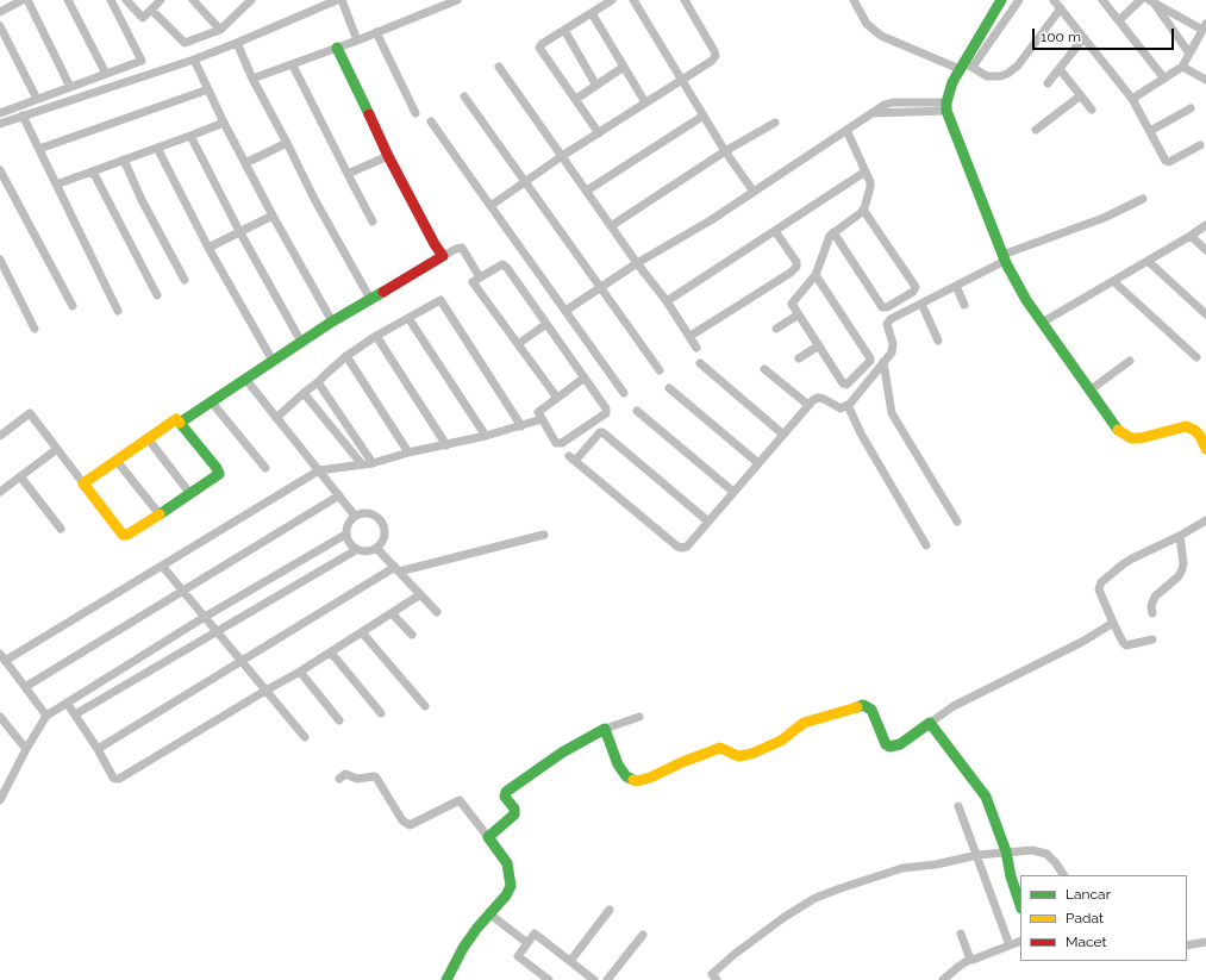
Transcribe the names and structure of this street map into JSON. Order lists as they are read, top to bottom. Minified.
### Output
{"legend":["Lancar","Padat","Macet"],"scale_bar":"100 m"}
